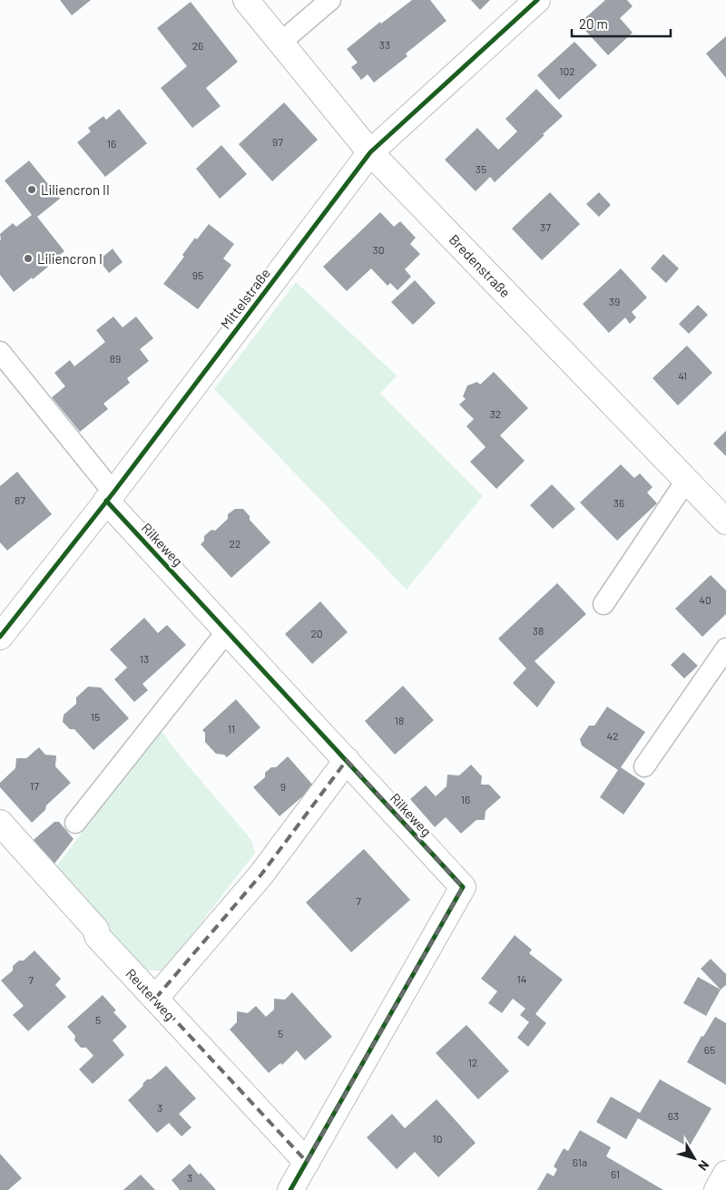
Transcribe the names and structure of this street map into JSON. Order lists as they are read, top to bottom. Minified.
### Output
{"streets":{"street":["Bredenstraße","Mittelstraße","Rilkeweg","Reuterweg"]},"crossings":[["Bredenstraße","Mittelstraße"],["Mittelstraße","Rilkeweg"],["Rilkeweg","Reuterweg"]],"places":["Liliencron II","Liliencron I"],"house_numbers":["33","26","102","97","16","35","37","30","95","39","89","41","32","87","36","22","40","38","20","13","15","18","11","42","17","9","16","7","14","7","5","5","65","12","3","63","10","61a","61","3"],"scale_bar":"20 m","north":"bottom right"}
